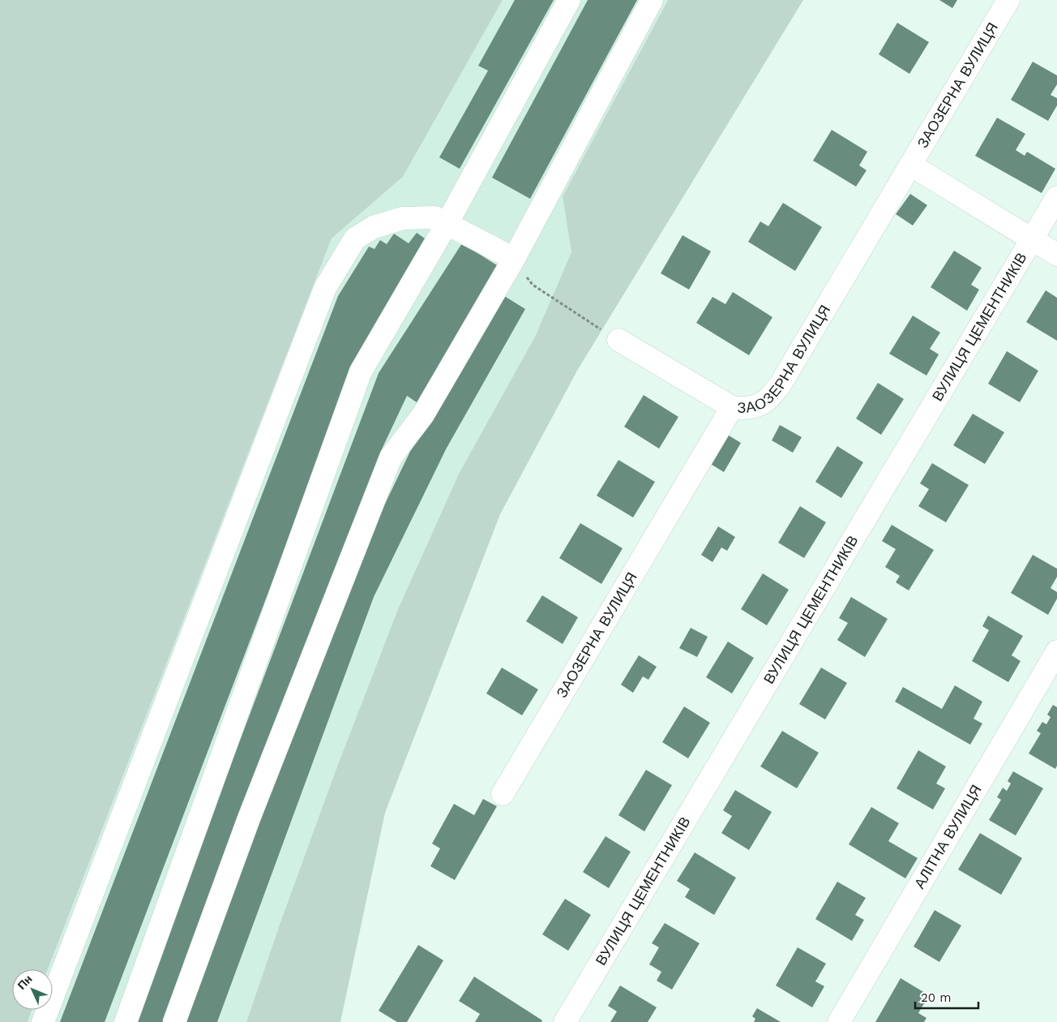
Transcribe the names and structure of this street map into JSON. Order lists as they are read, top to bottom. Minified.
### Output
{"streets":{"street":["ЗАОЗЕРНА ВУЛИЦЯ","ВУЛИЦЯ ЦЕМЕНТНИКІВ","АЛІТНА ВУЛИЦЯ"]},"scale_bar":"20 m","north":"top left"}
